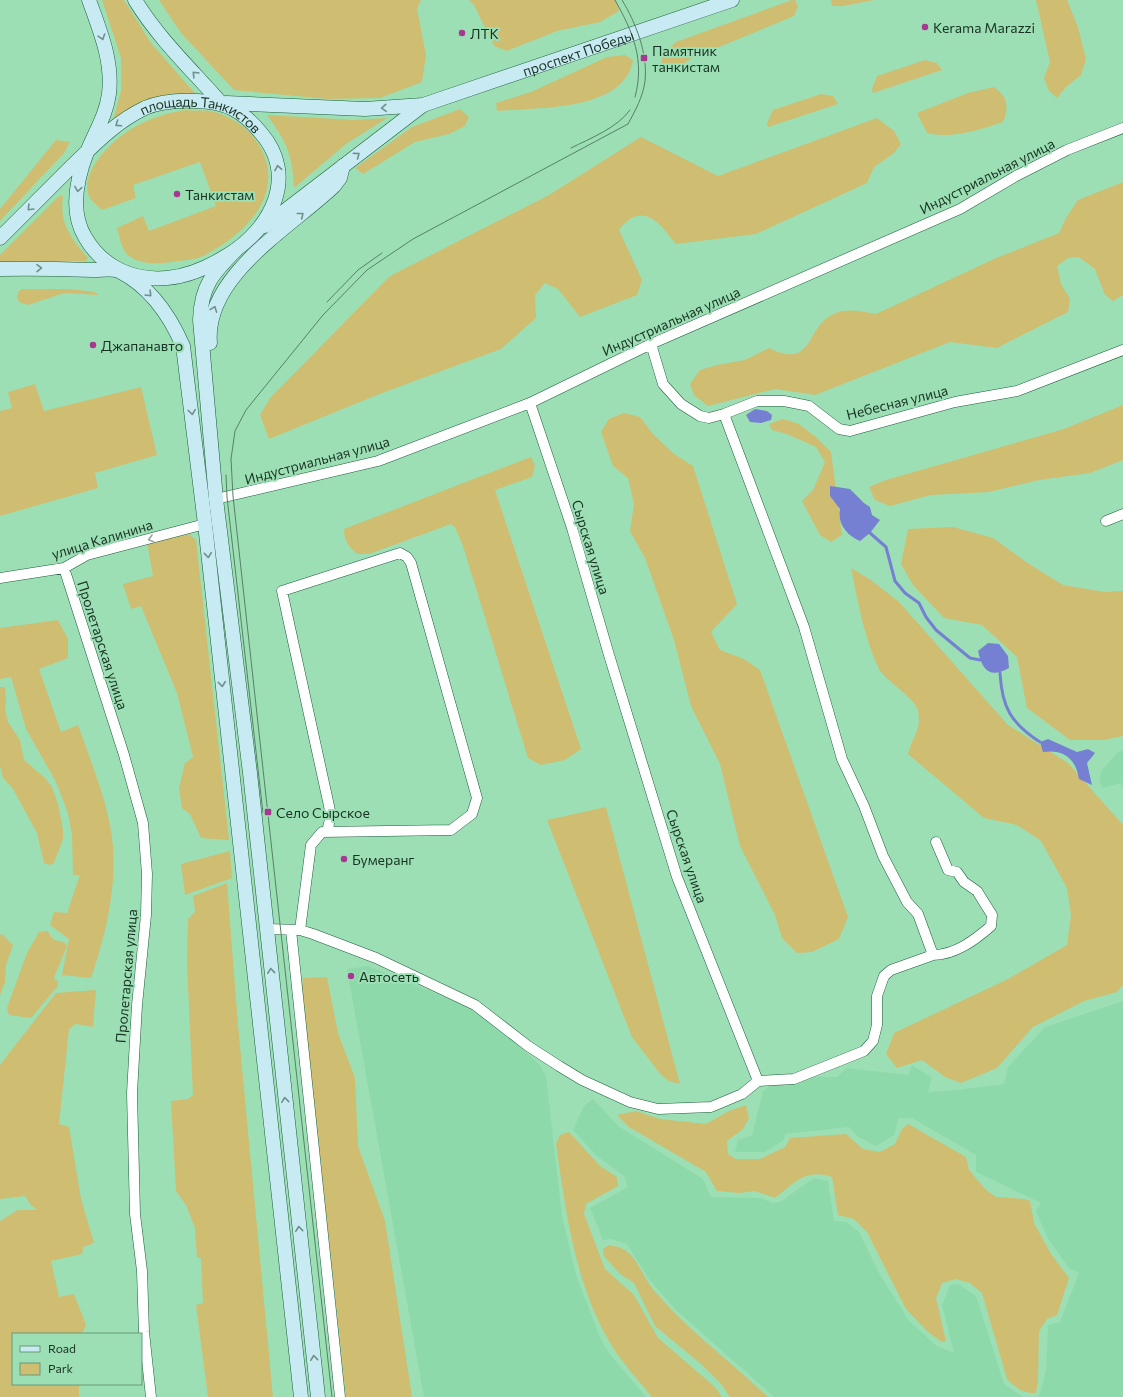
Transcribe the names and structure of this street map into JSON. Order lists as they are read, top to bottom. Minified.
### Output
{"streets":{"main road":["проспект Победы","площадь Танкистов"],"street":["Индустриальная улица","Небесная улица","улица Калинина","Сырская улица","Пролетарская улица"]},"crossings":[["Индустриальная улица","Небесная улица"],["Индустриальная улица","Сырская улица"],["улица Калинина","Пролетарская улица"]],"one_way":["улица Калинина"],"places":{"other":["Kerama Marazzi","ЛТК","Танкистам","Джапанавто","Бумеранг","Автосеть"],"transit":["Памятник танкистам","Село Сырское"]},"legend":["Road","Park"]}
